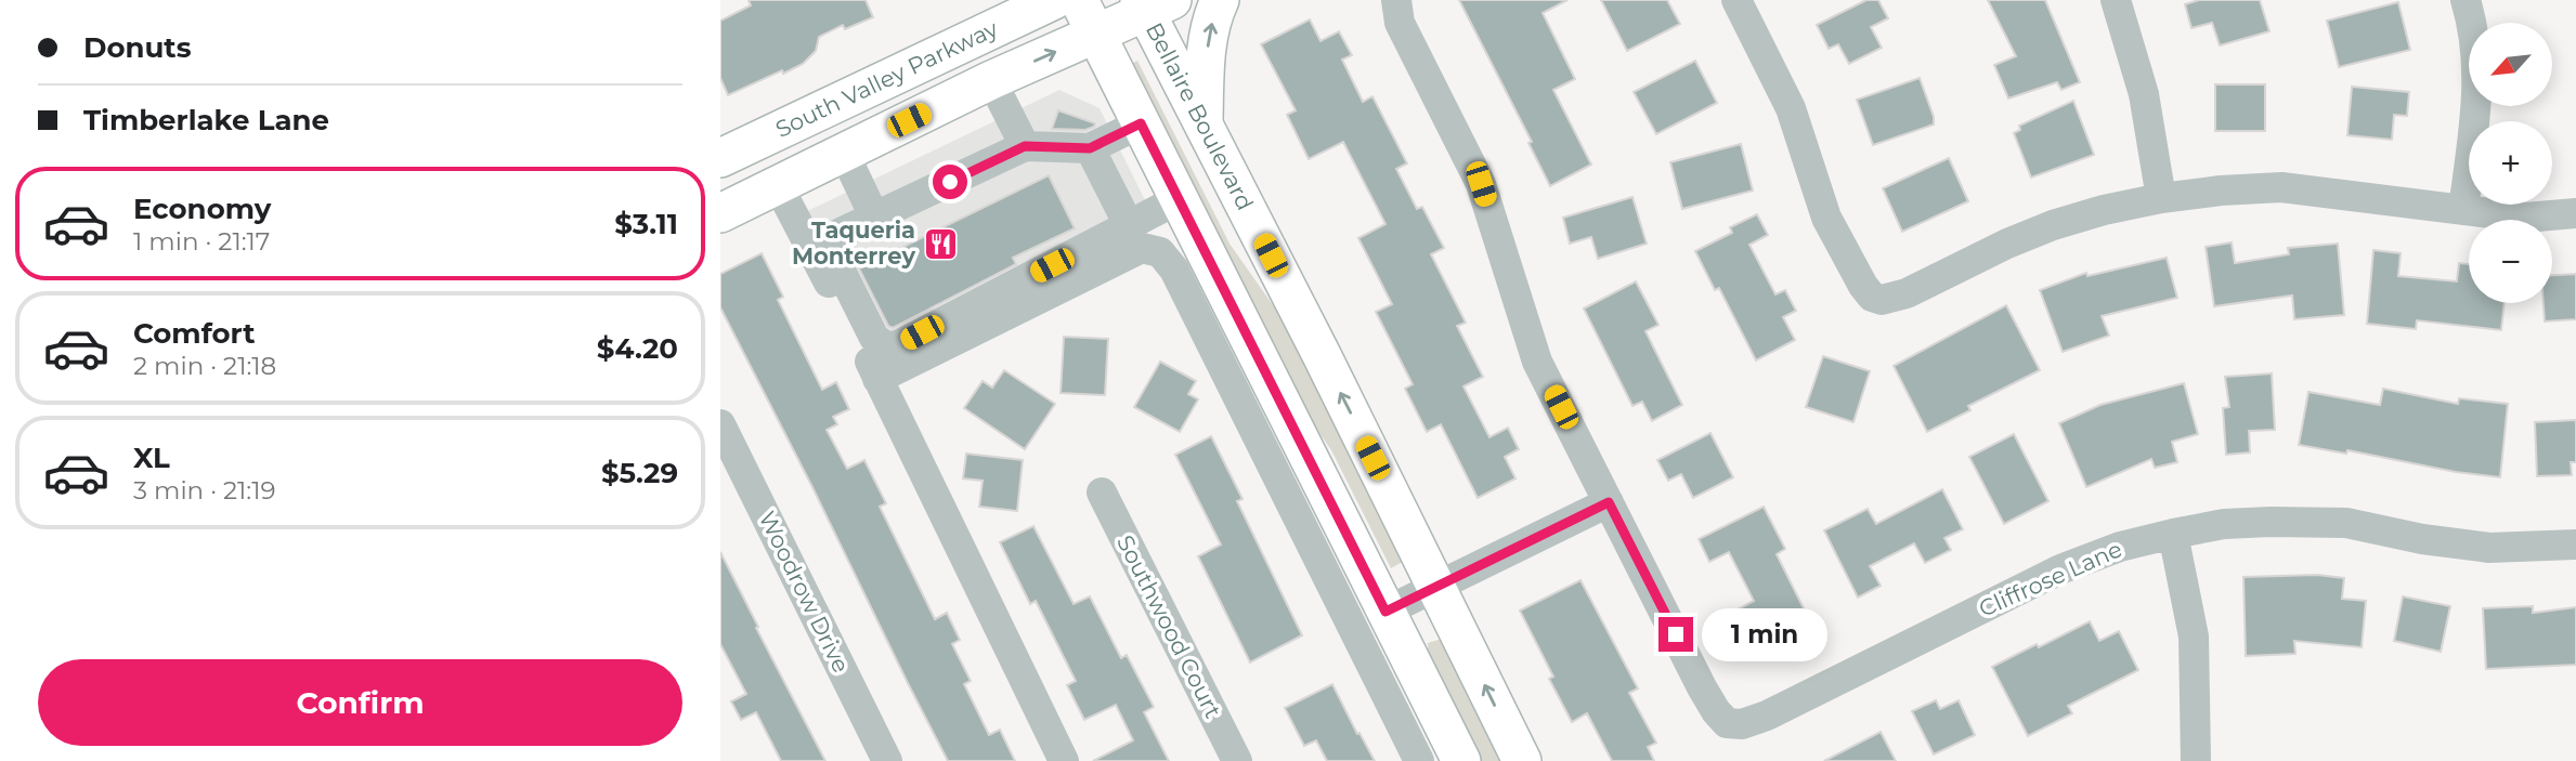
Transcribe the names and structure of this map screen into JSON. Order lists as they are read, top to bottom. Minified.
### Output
{"streets":{"main road":["South Valley Parkway","Bellaire Boulevard"],"street":["Cliffrose Lane","Woodrow Drive","Southwood Court"]},"crossings":[["South Valley Parkway","Bellaire Boulevard"]],"places":{"restaurant":["Taqueria Monterrey"]},"north":"bottom left","page":{"banner":["Donuts","Timberlake Lane"],"map_buttons":["+","−"],"list":[{"name":"Economy","note":"1 min · 21:17","value":"$3.11"},{"name":"Comfort","note":"2 min · 21:18","value":"$4.20"},{"name":"XL","note":"3 min · 21:19","value":"$5.29"}],"bubble":"1 min","buttons":"Confirm"}}
